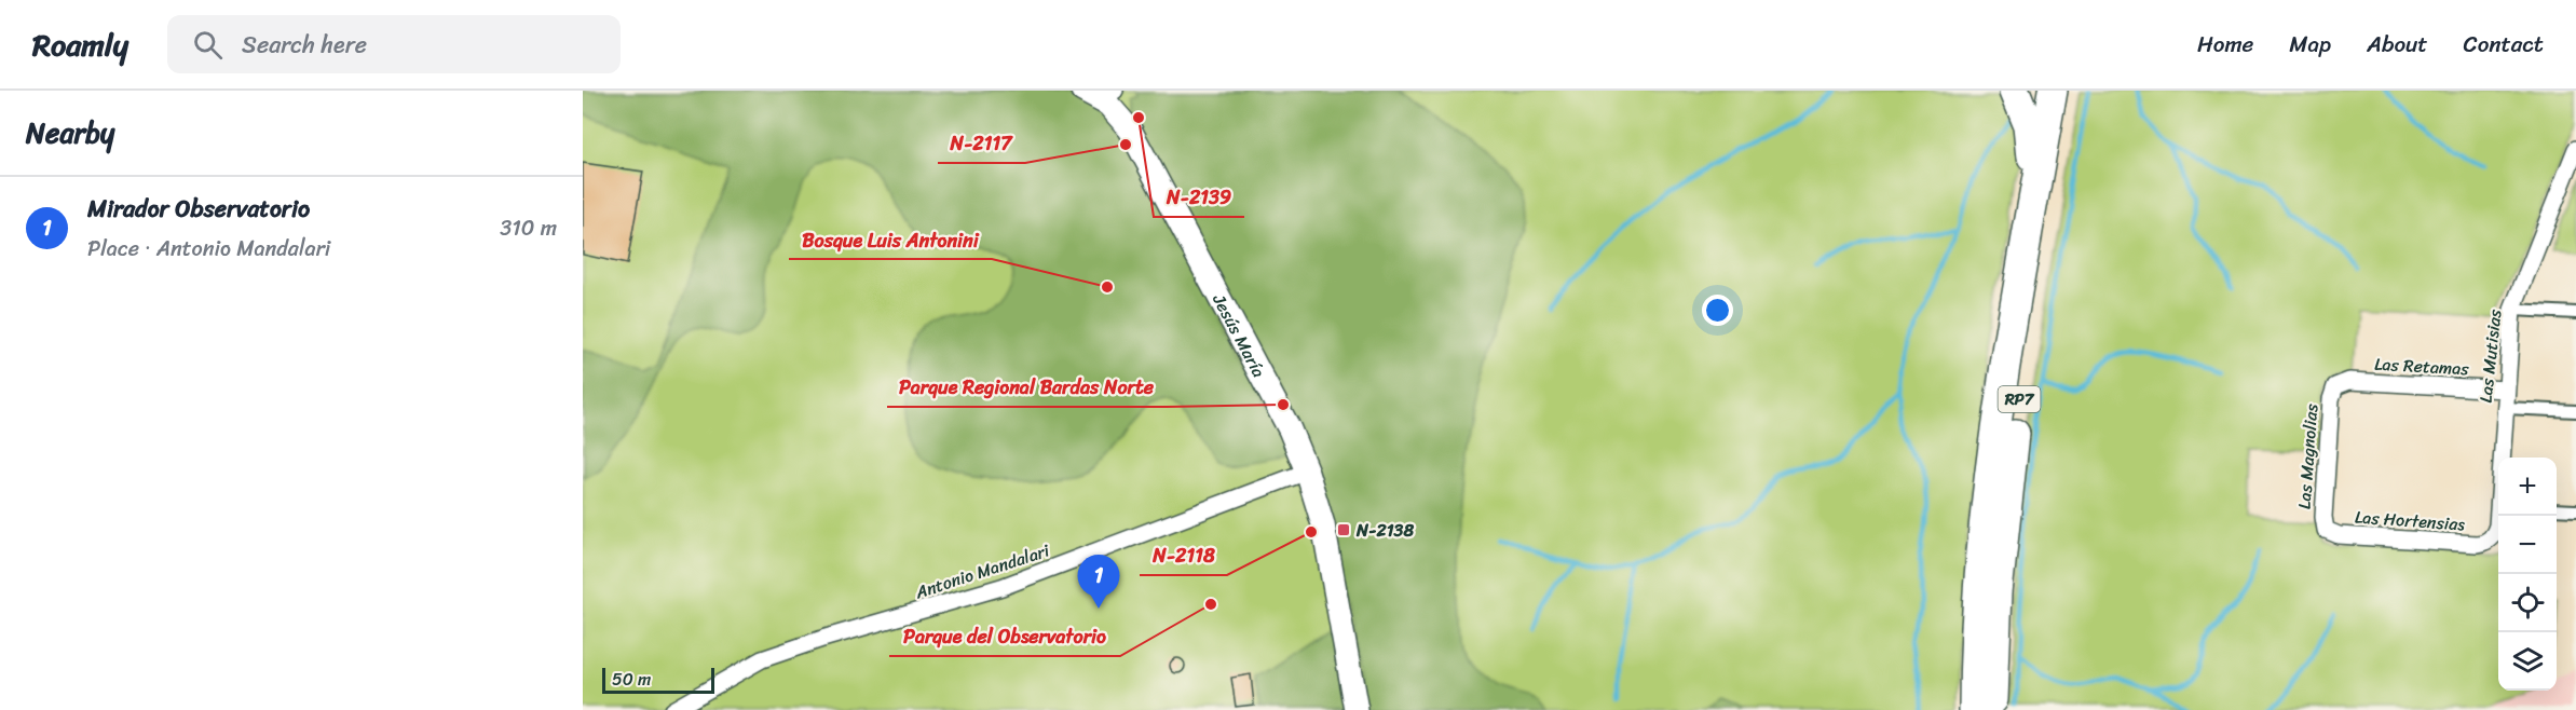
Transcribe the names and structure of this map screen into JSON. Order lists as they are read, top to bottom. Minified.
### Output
{"streets":{"highway":["RP7"],"main road":["Jesús María"],"street":["Las Mutisias","Las Retamas","Las Magnolias","Las Hortensias","Antonio Mandalari"]},"crossings":[["Jesús María","Antonio Mandalari"],["Las Mutisias","Las Retamas"],["Las Mutisias","Las Hortensias"],["Las Retamas","Las Magnolias"],["Las Magnolias","Las Hortensias"]],"places":{"other":["N-2139","N-2117","Bosque Luis Antonini","Parque Regional Bardas Norte","N-2118","Parque del Observatorio"],"transit":["N-2138"]},"scale_bar":"50 m","page":{"header":"Roamly","search":"Search here","nav":["Home","Map","About","Contact"],"heading":"Nearby","list":[{"mark":"1","name":"Mirador Observatorio","note":"Place · Antonio Mandalari","value":"310 m"}],"map_buttons":["+","−"],"pins":"1","scale":"50 m"}}
